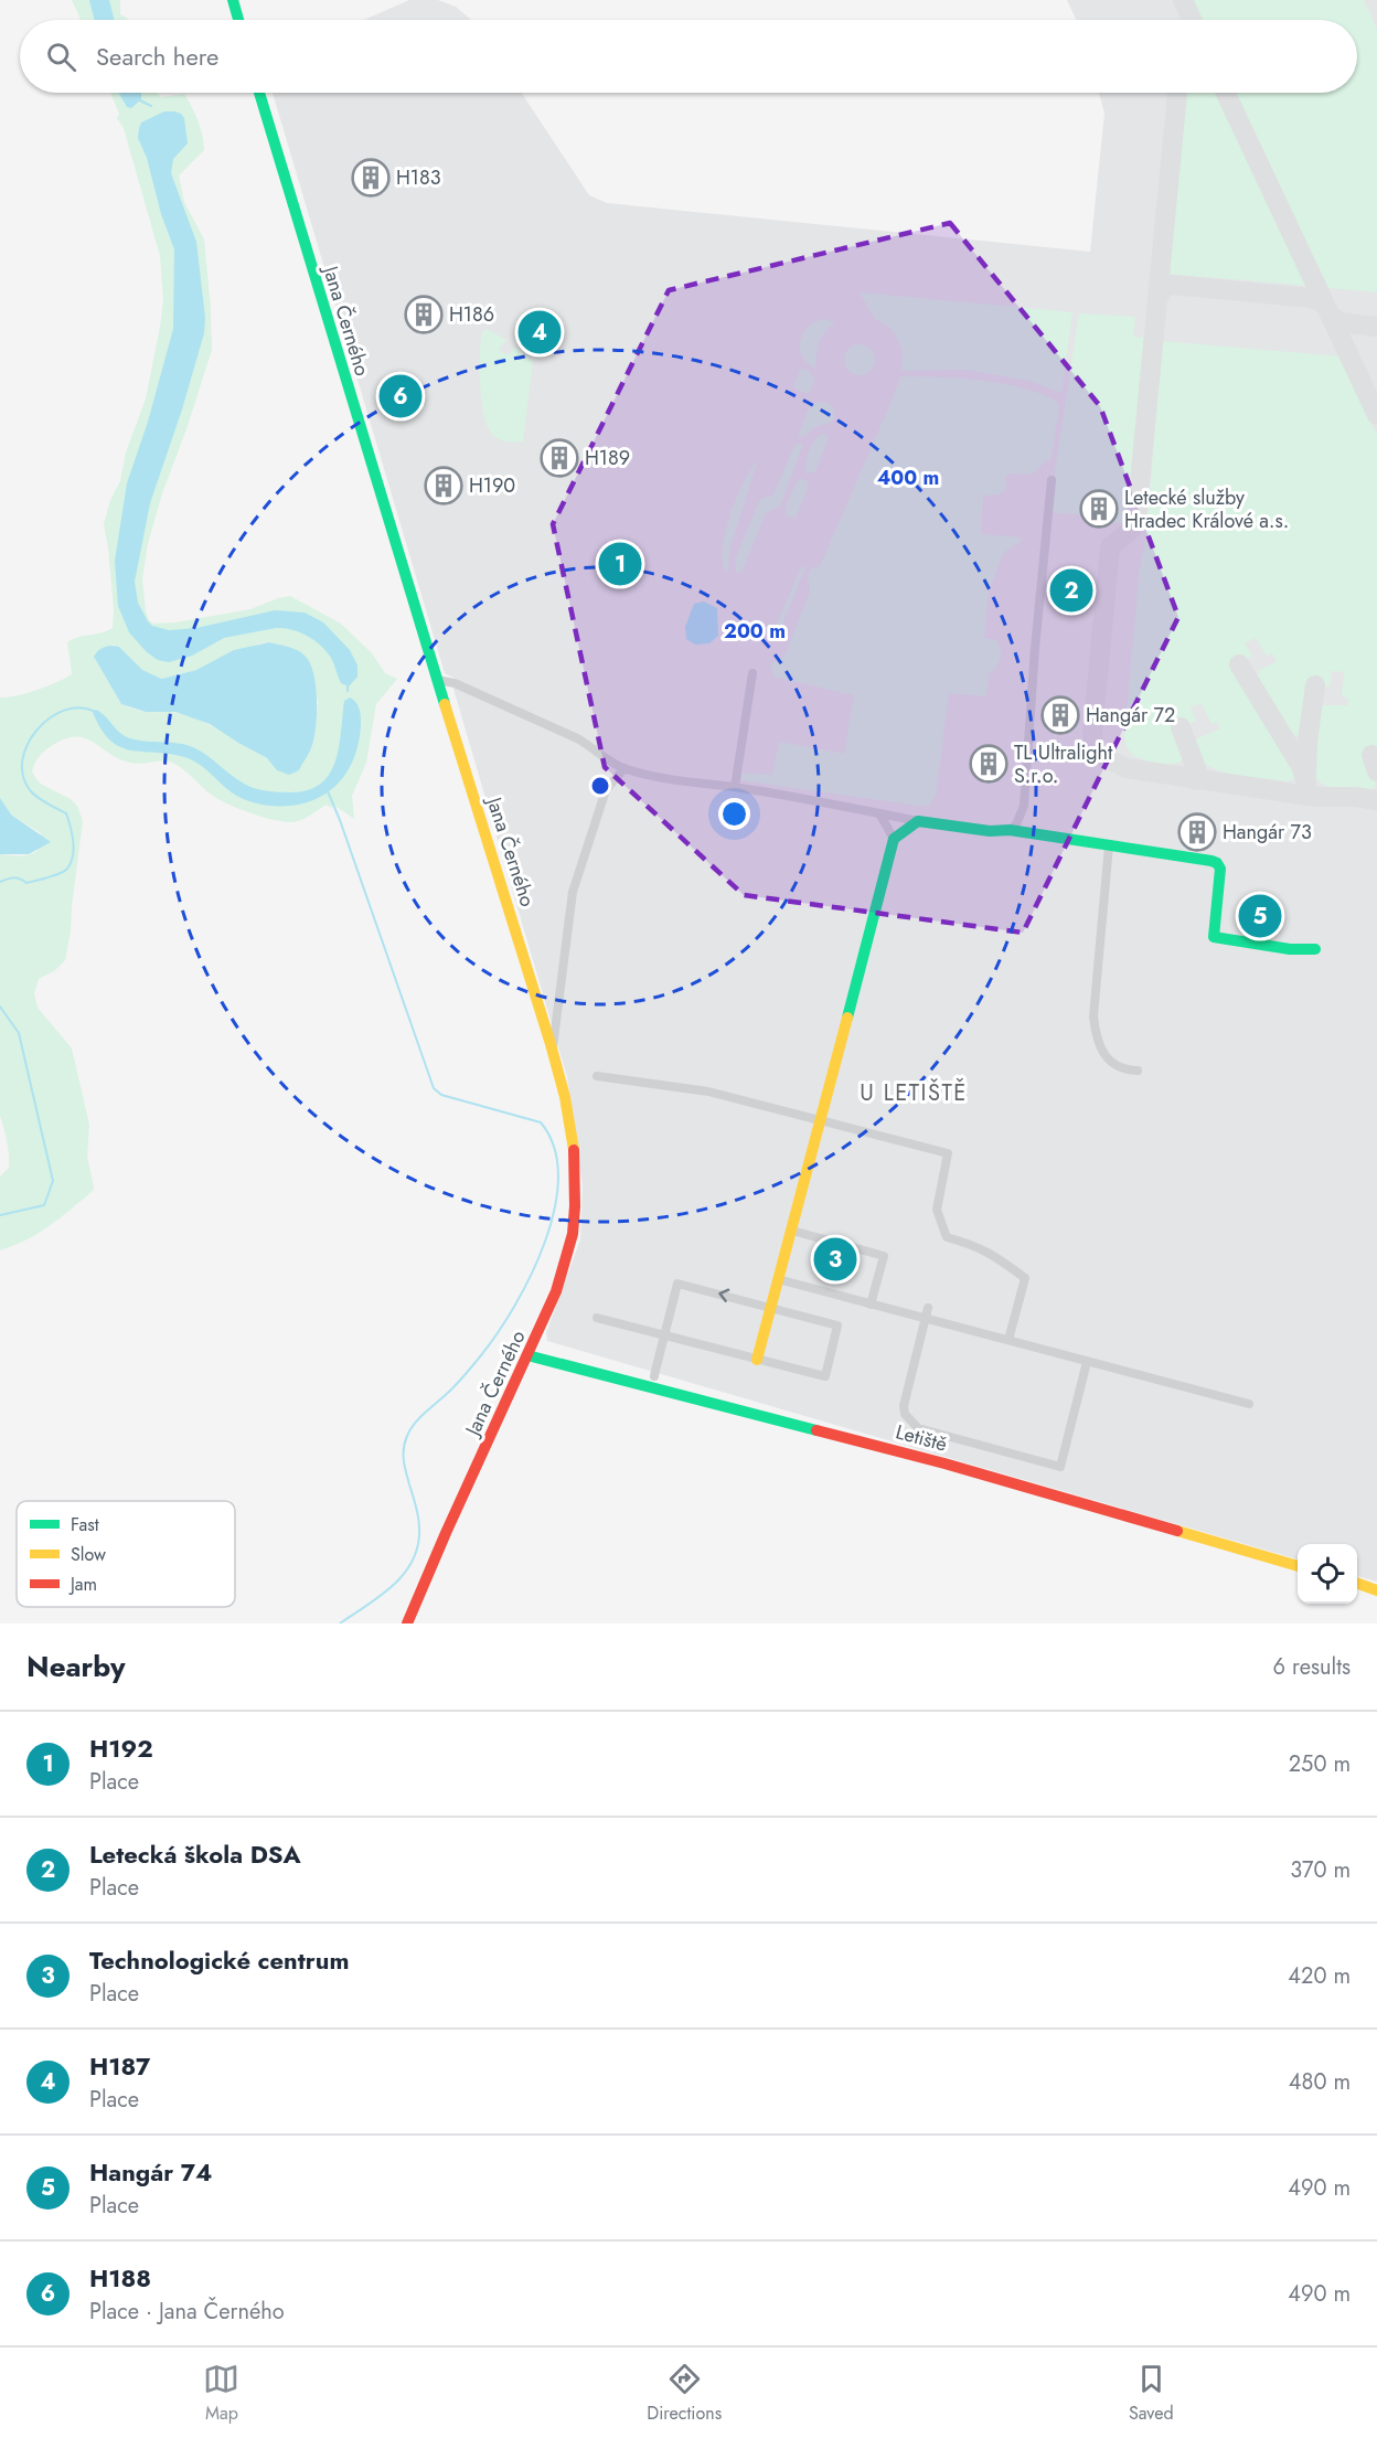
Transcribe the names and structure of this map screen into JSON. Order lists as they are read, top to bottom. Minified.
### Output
{"streets":{"street":["Jana Černého","Letiště"]},"crossings":[["Jana Černého","Letiště"]],"districts":["U LETIŠTĚ"],"places":{"building":["H183","H186","H189","H190","Letecké služby Hradec Králové a.s.","Hangár 72","TL Ultralight S.r.o.","Hangár 73"]},"legend":["Fast","Slow","Jam"],"page":{"search":"Search here","pins":["4","6","1","2","5","3"],"heading":["Nearby","6 results"],"list":[{"mark":"1","name":"H192","note":"Place","value":"250 m"},{"mark":"2","name":"Letecká škola DSA","note":"Place","value":"370 m"},{"mark":"3","name":"Technologické centrum","note":"Place","value":"420 m"},{"mark":"4","name":"H187","note":"Place","value":"480 m"},{"mark":"5","name":"Hangár 74","note":"Place","value":"490 m"},{"mark":"6","name":"H188","note":"Place · Jana Černého","value":"490 m"}],"nav":["Map","Directions","Saved"]},"rings":["400 m","200 m"]}
